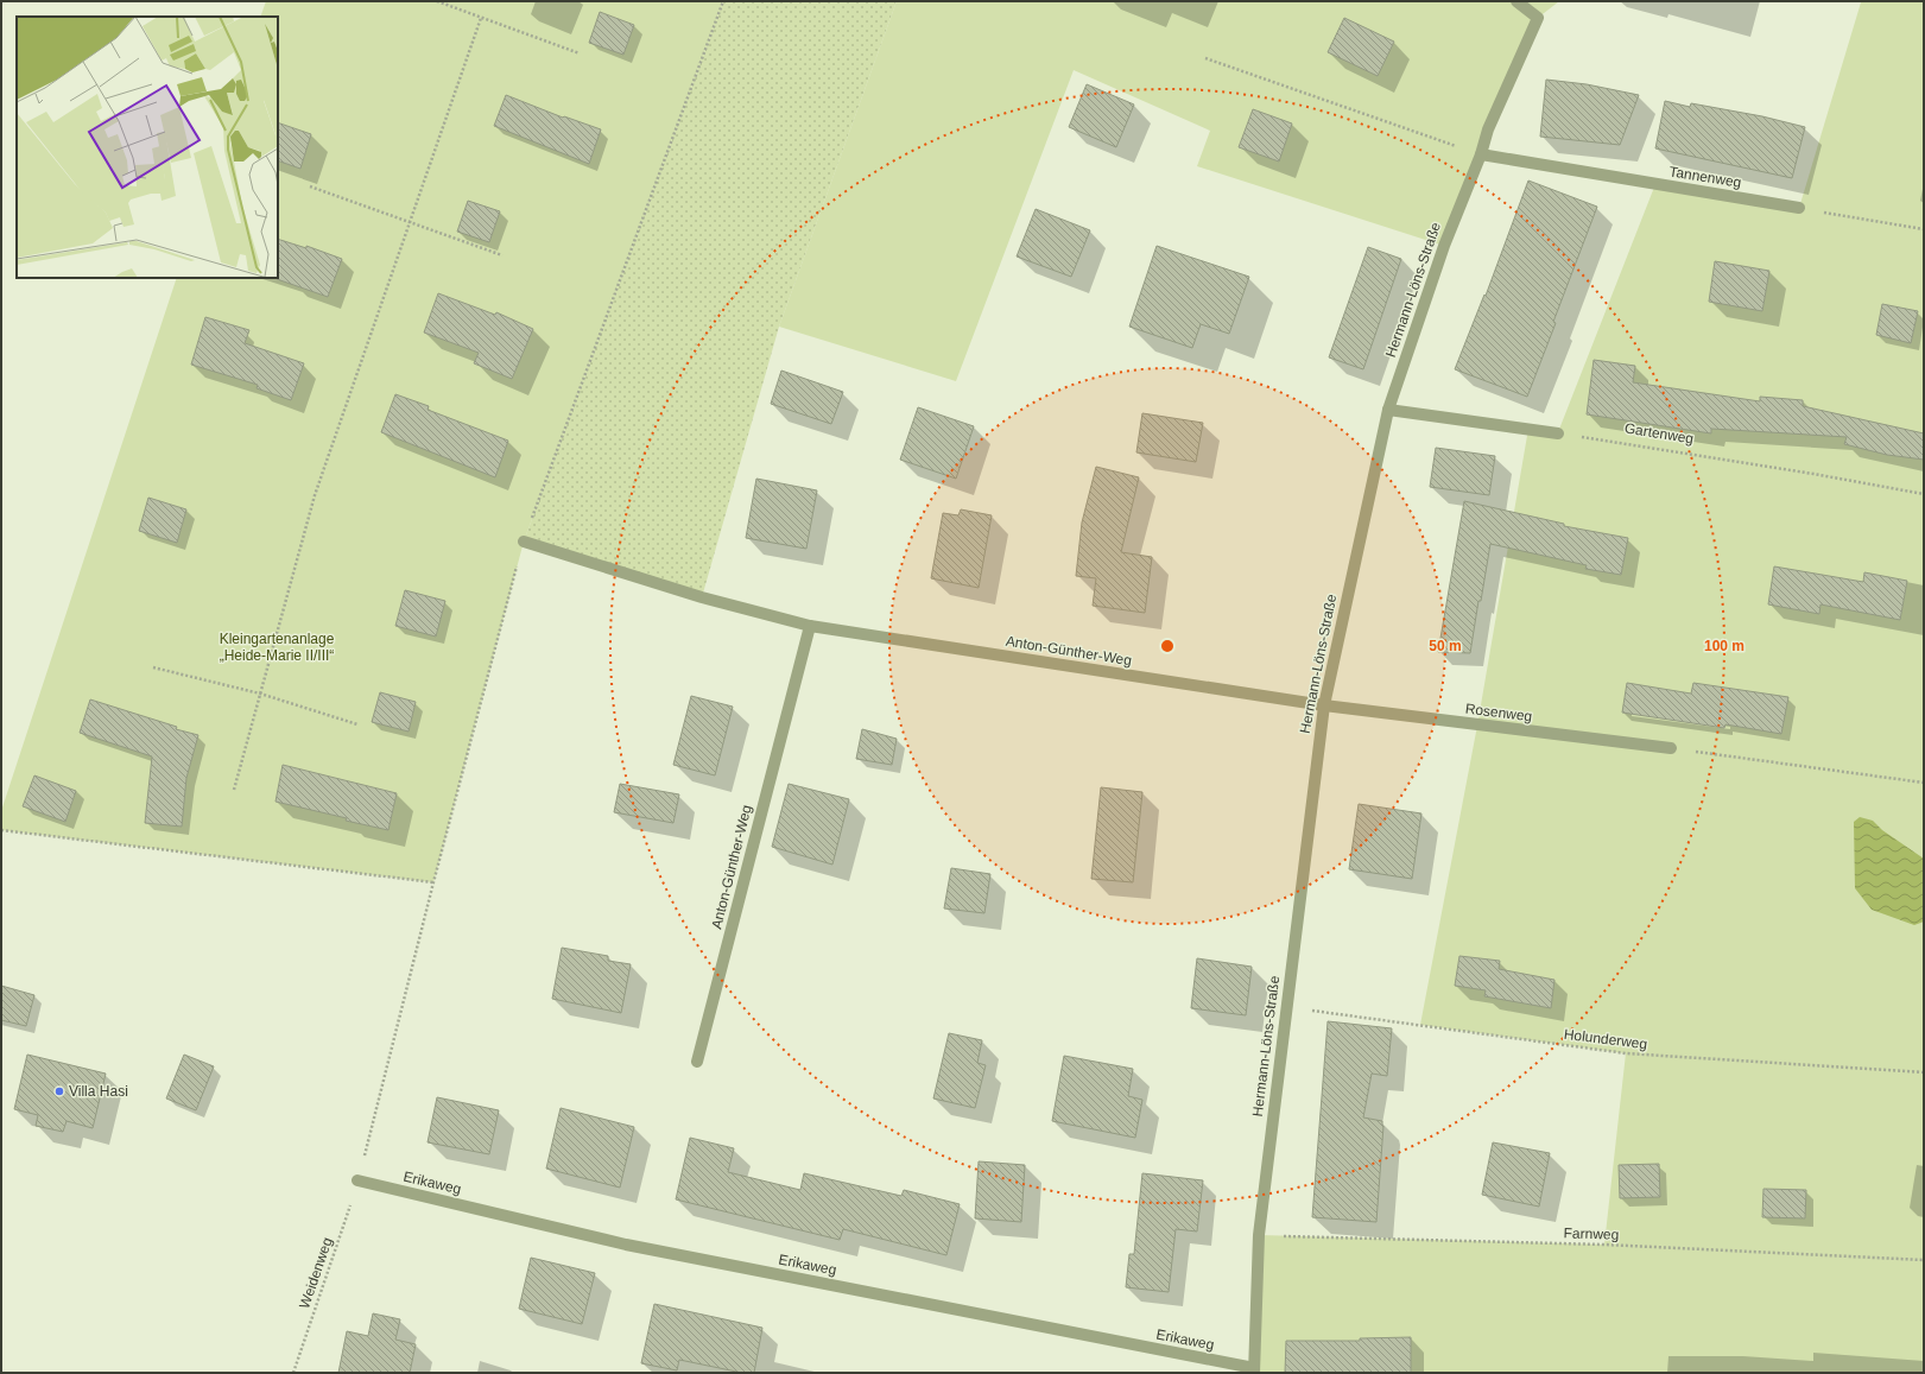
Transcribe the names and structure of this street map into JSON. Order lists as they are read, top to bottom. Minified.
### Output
{"streets":{"street":["Tannenweg","Hermann-Löns-Straße","Anton-Günther-Weg","Rosenweg","Erikaweg"],"path":["Gartenweg","Holunderweg","Farnweg","Weidenweg"]},"crossings":[["Tannenweg","Hermann-Löns-Straße"],["Hermann-Löns-Straße","Anton-Günther-Weg"],["Hermann-Löns-Straße","Rosenweg"],["Hermann-Löns-Straße","Holunderweg"],["Hermann-Löns-Straße","Erikaweg"],["Hermann-Löns-Straße","Farnweg"],["Anton-Günther-Weg","Rosenweg"],["Anton-Günther-Weg","Weidenweg"],["Erikaweg","Weidenweg"]],"parks":["Kleingartenanlage „Heide-Marie II/III“"],"places":["Villa Hasi"],"rings":["50 m","100 m"]}
